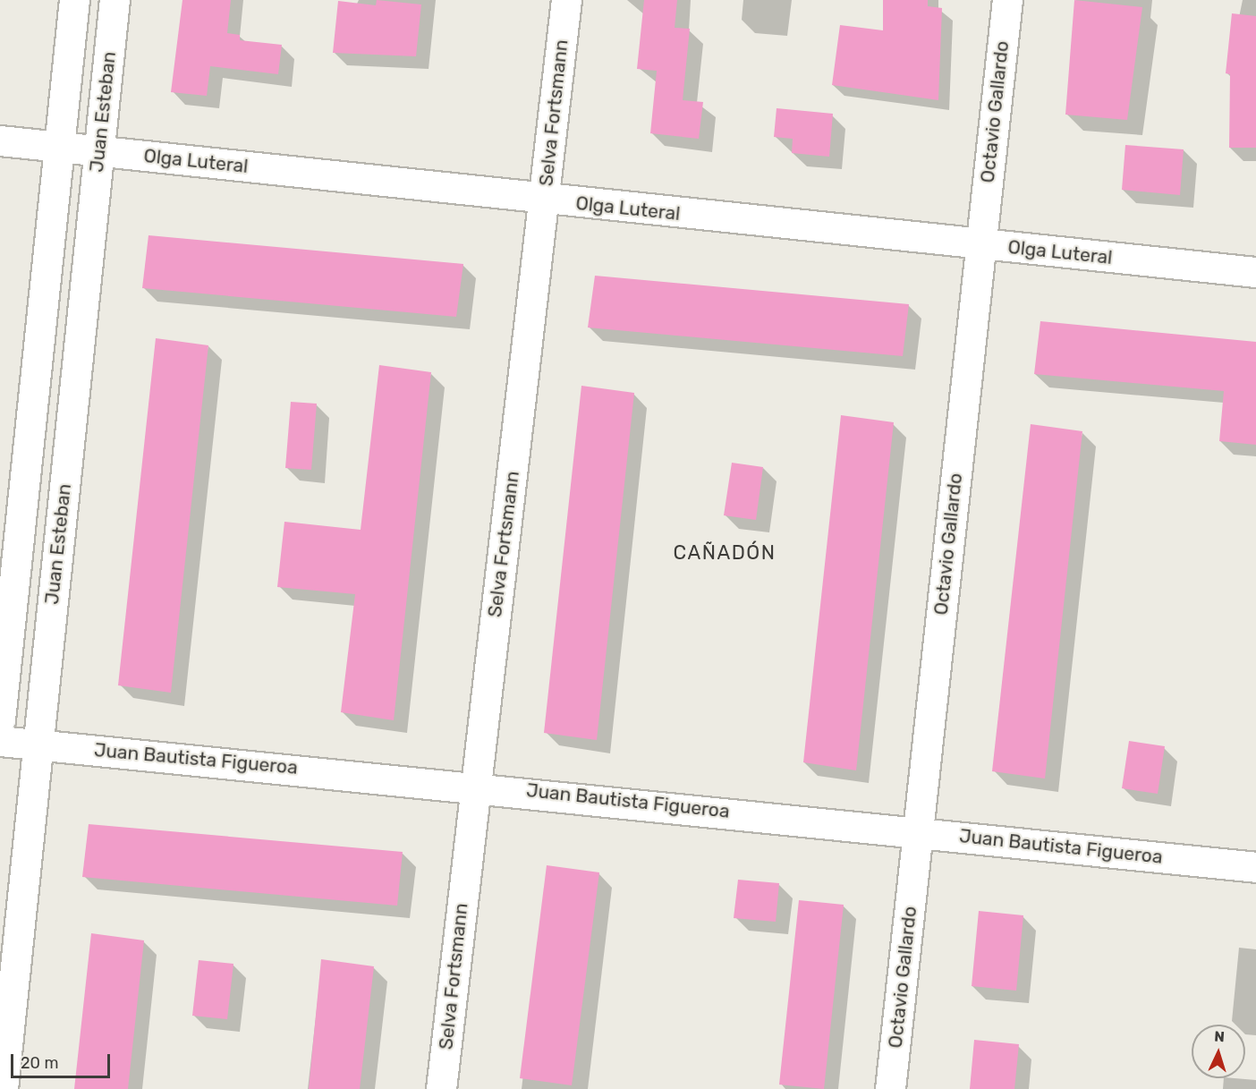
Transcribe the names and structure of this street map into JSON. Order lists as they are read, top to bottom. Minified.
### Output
{"streets":{"street":["Juan Esteban","Octavio Gallardo","Selva Fortsmann","Olga Luteral","Juan Bautista Figueroa"]},"crossings":[["Juan Esteban","Olga Luteral"],["Juan Esteban","Juan Bautista Figueroa"],["Octavio Gallardo","Olga Luteral"],["Octavio Gallardo","Juan Bautista Figueroa"],["Selva Fortsmann","Olga Luteral"],["Selva Fortsmann","Juan Bautista Figueroa"]],"districts":["CAÑADÓN"],"scale_bar":"20 m","north":"top"}
